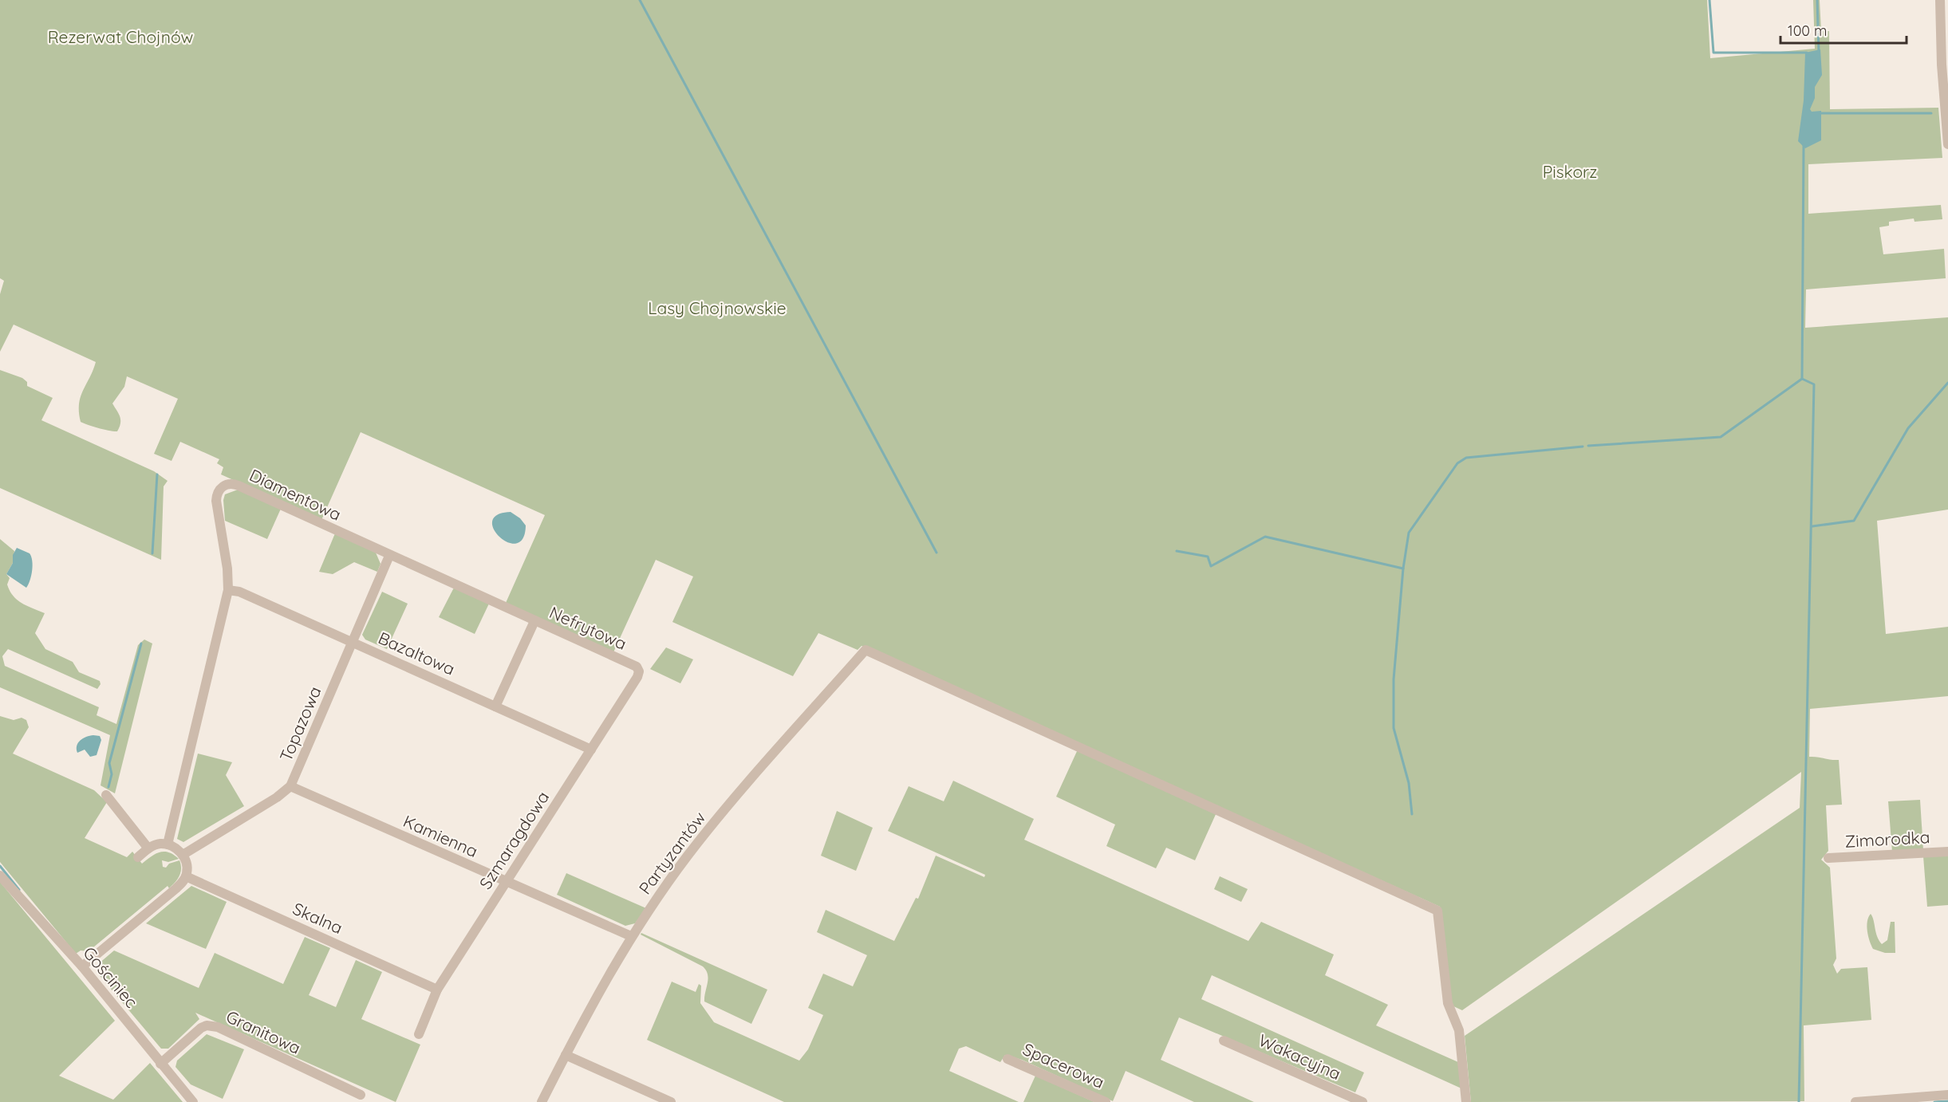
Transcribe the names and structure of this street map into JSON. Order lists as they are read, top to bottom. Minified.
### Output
{"streets":{"street":["Diamentowa","Nefrytowa","Bazaltowa","Topazowa","Kamienna","Zimorodka","Szmaragdowa","Partyzantów","Skalna","Gościniec","Granitowa","Wakacyjna","Spacerowa"]},"crossings":[["Diamentowa","Nefrytowa"],["Diamentowa","Bazaltowa"],["Diamentowa","Topazowa"],["Nefrytowa","Bazaltowa"],["Nefrytowa","Szmaragdowa"],["Bazaltowa","Topazowa"],["Bazaltowa","Szmaragdowa"],["Topazowa","Kamienna"],["Kamienna","Szmaragdowa"],["Kamienna","Partyzantów"],["Szmaragdowa","Skalna"],["Gościniec","Granitowa"]],"parks":["Rezerwat Chojnów","Piskorz","Lasy Chojnowskie"],"scale_bar":"100 m"}
